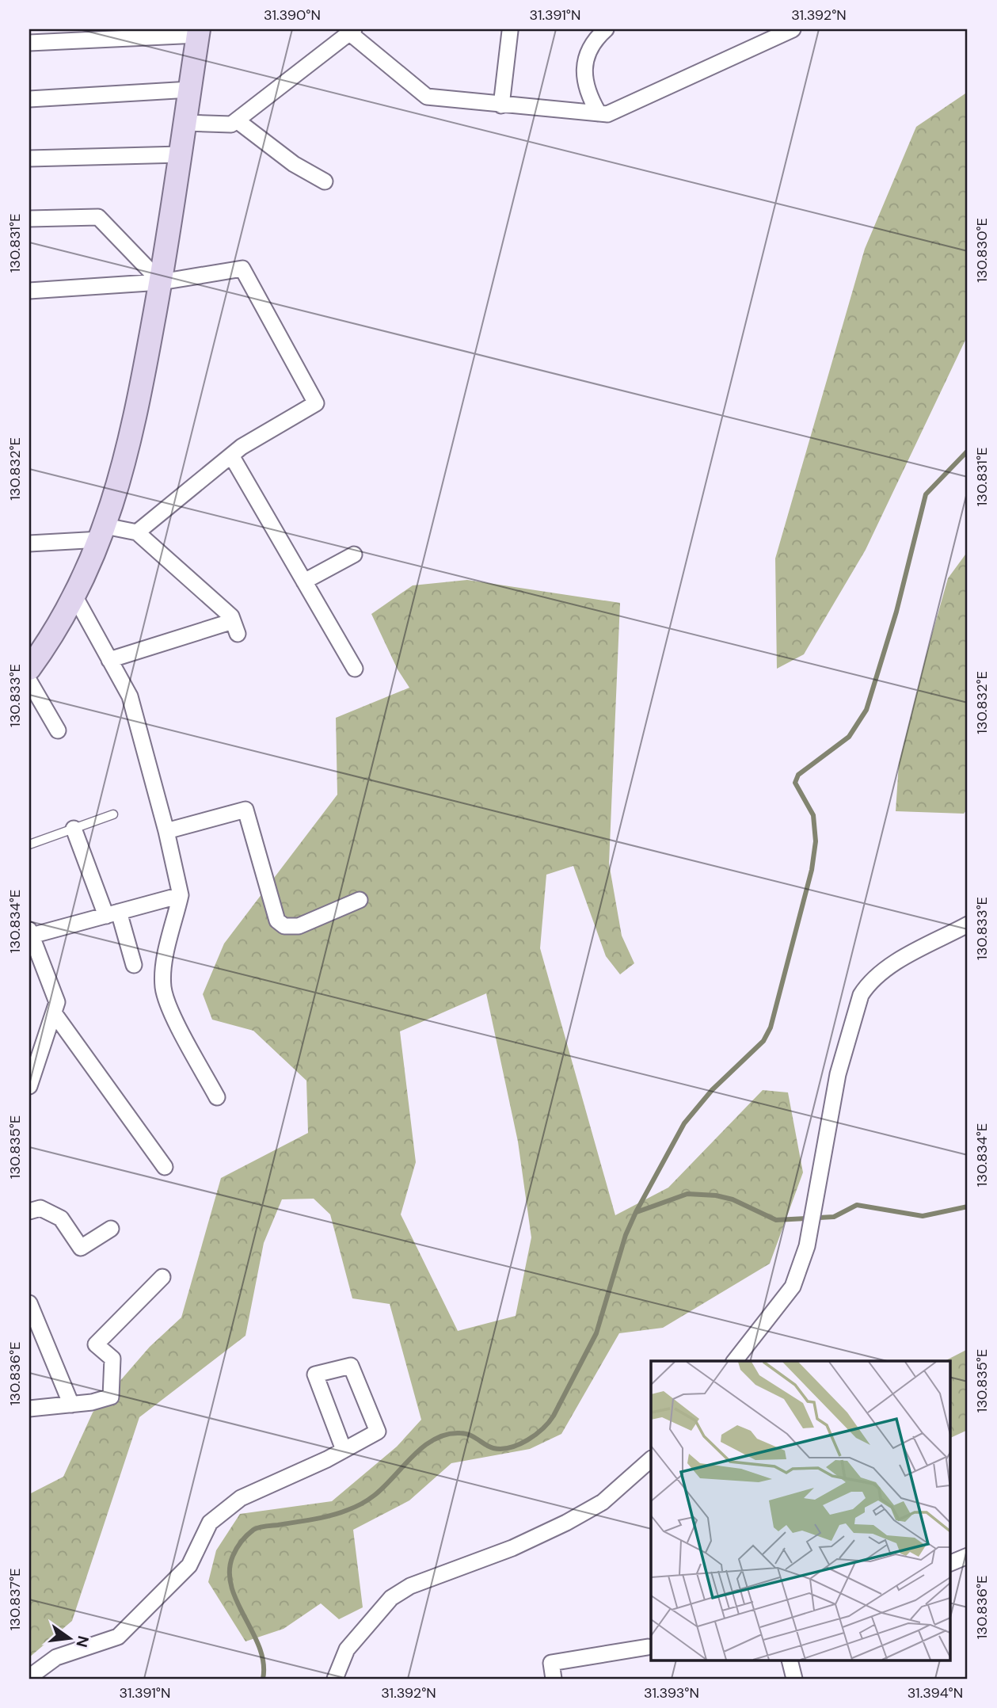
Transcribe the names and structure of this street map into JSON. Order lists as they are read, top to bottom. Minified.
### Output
{"north":"right","coordinates":["31.390°N","31.391°N","31.392°N","130.831°E","130.830°E","130.832°E","130.833°E","130.834°E","130.835°E","130.836°E","130.837°E","31.393°N","31.394°N"]}
